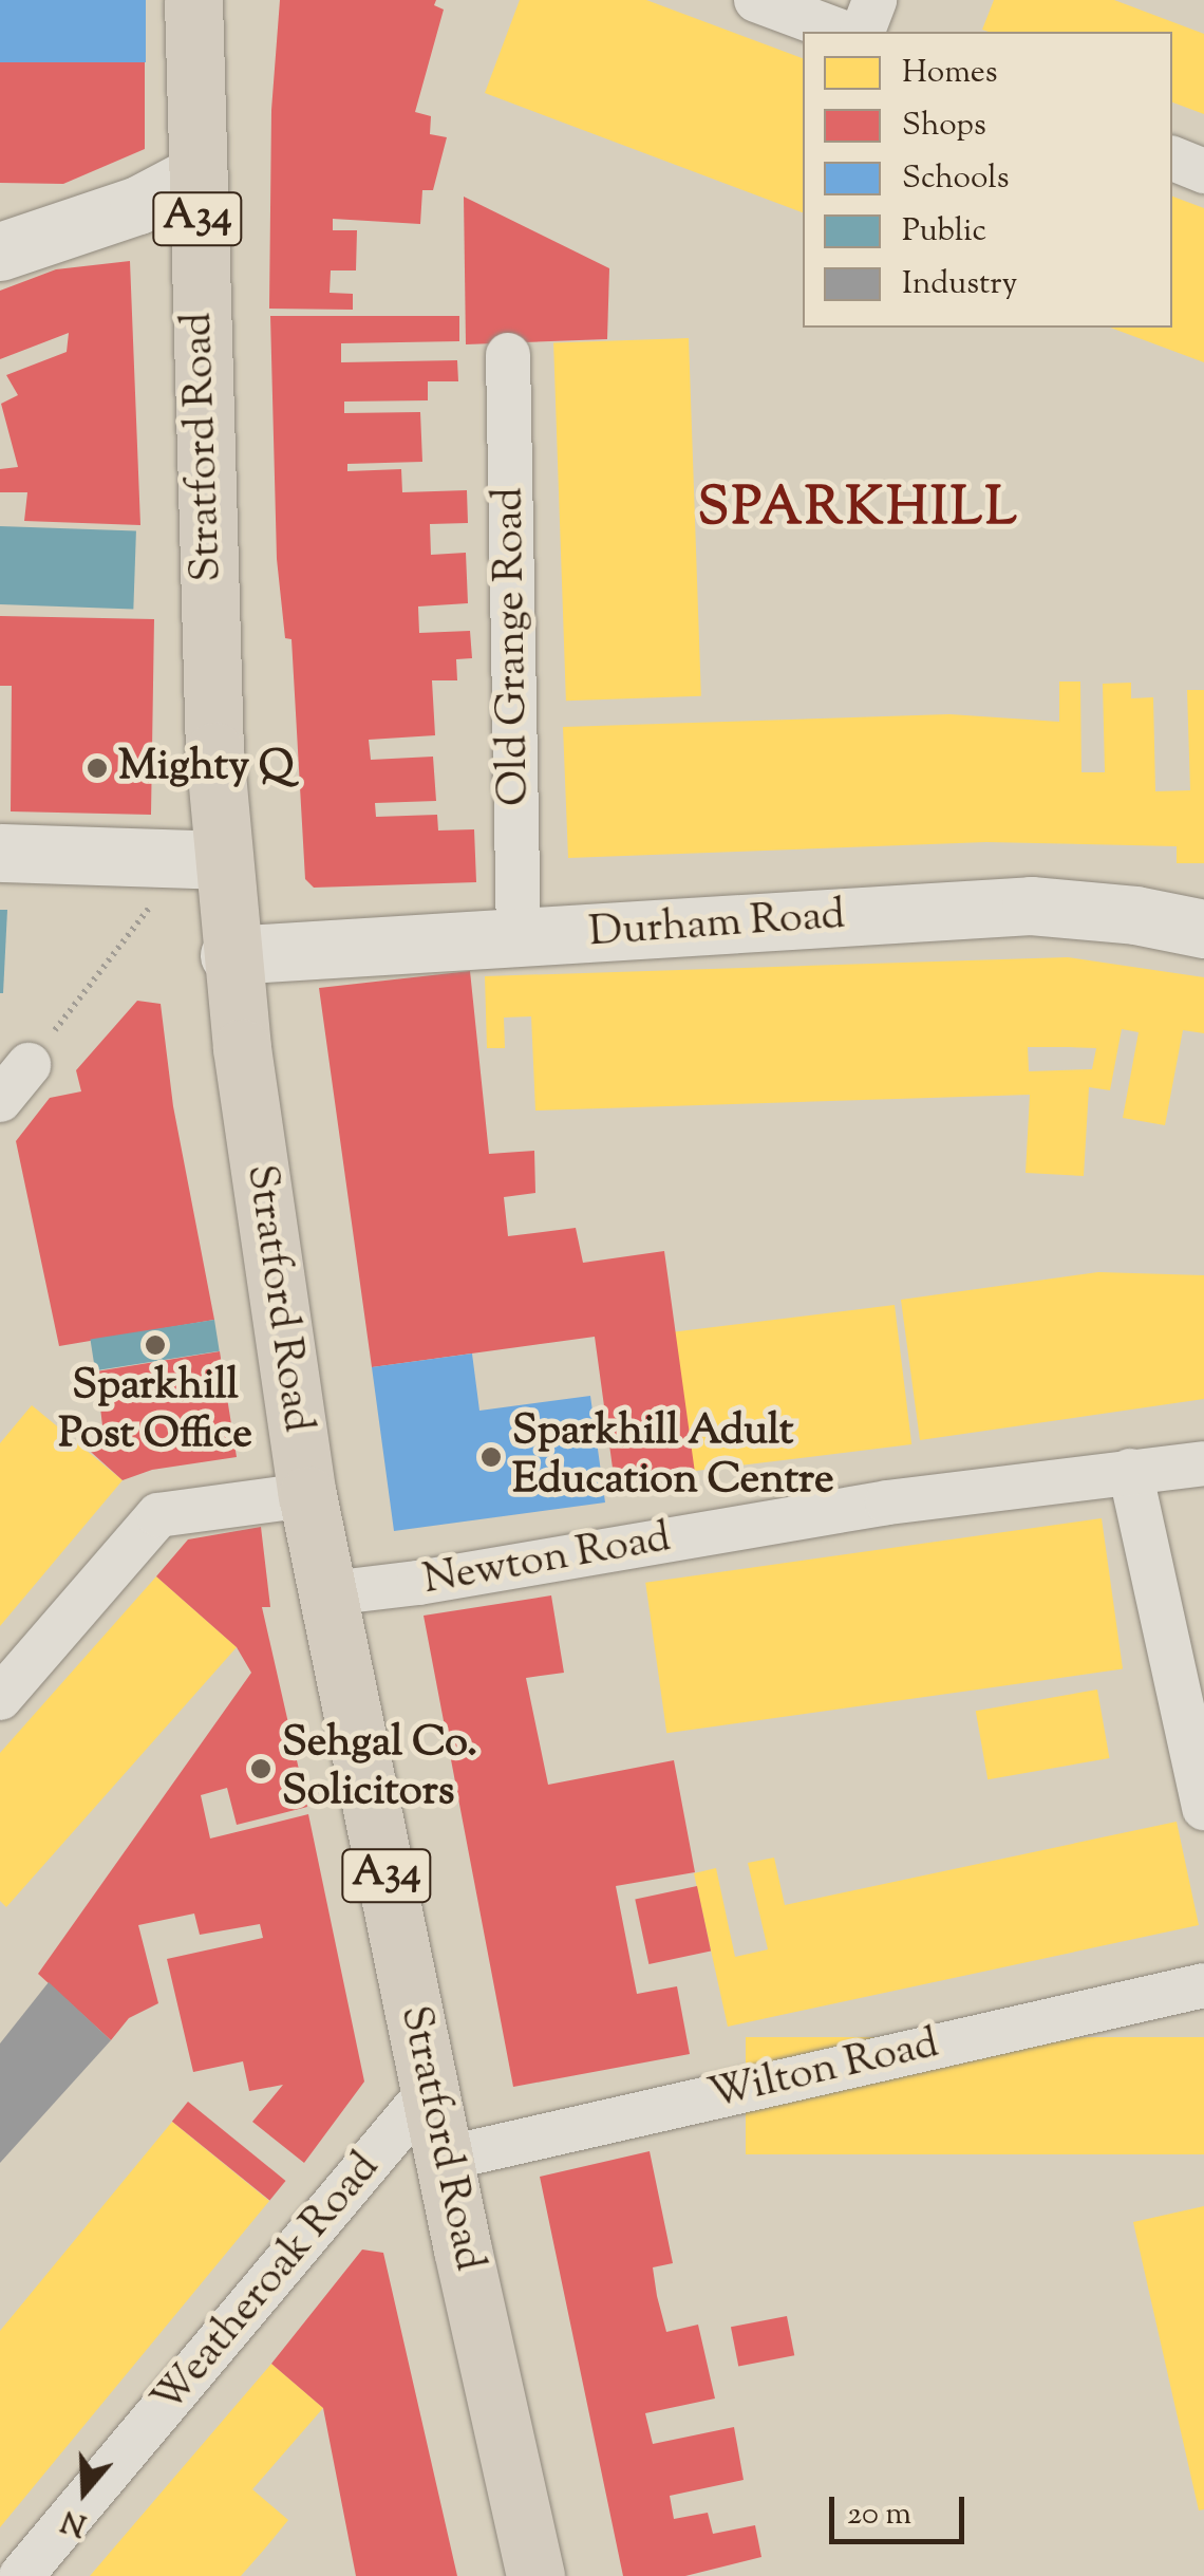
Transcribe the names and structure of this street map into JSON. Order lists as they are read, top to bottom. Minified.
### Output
{"streets":{"highway":["A34","Stratford Road"],"street":["Old Grange Road","Durham Road","Newton Road","Wilton Road","Weatheroak Road"]},"crossings":[["Stratford Road","Durham Road"],["Stratford Road","Newton Road"],["Stratford Road","Wilton Road"],["Stratford Road","Weatheroak Road"],["Old Grange Road","Durham Road"]],"districts":["SPARKHILL"],"places":["Mighty Q","Sparkhill Post Office","Sparkhill Adult Education Centre","Sehgal Co. Solicitors"],"legend":["Homes","Shops","Schools","Public","Industry"],"scale_bar":"20 m","north":"bottom"}
